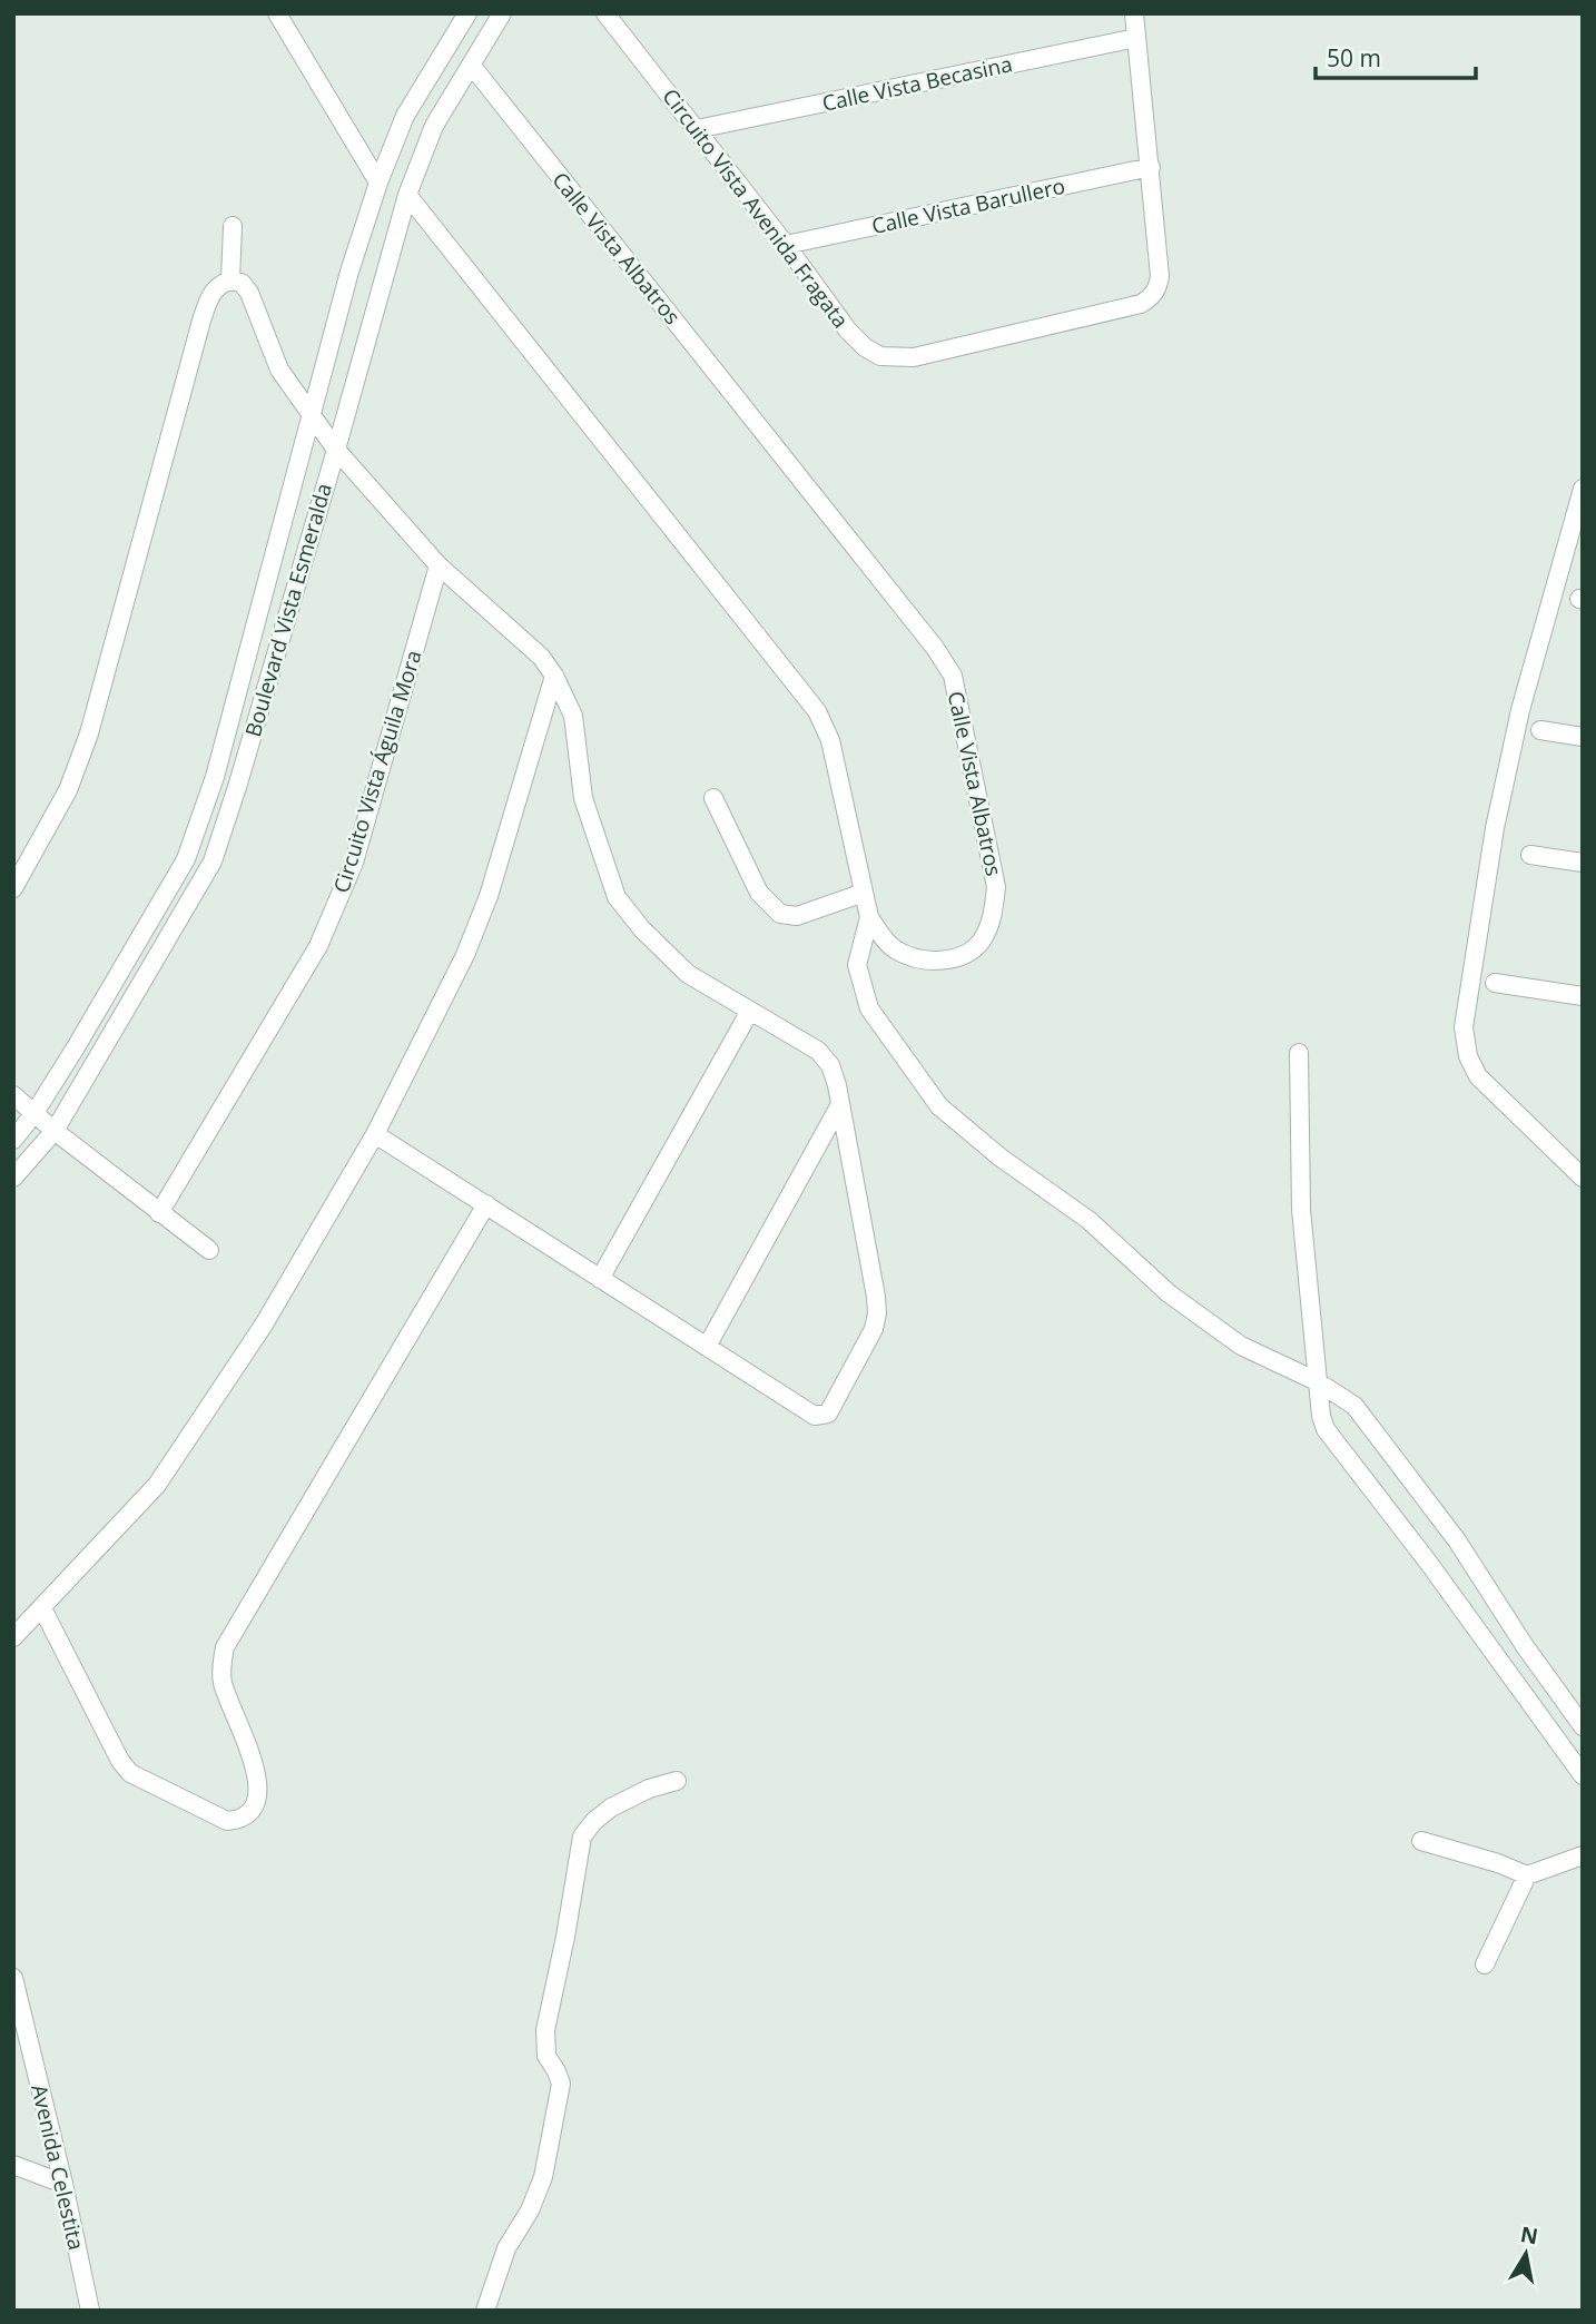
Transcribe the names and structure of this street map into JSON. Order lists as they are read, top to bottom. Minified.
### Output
{"streets":{"street":["Calle Vista Becasina","Calle Vista Barullero","Circuito Vista Avenida Fragata","Calle Vista Albatros","Boulevard Vista Esmeralda","Circuito Vista Águila Mora","Avenida Celestita"]},"crossings":[["Calle Vista Becasina","Circuito Vista Avenida Fragata"],["Calle Vista Barullero","Circuito Vista Avenida Fragata"],["Calle Vista Albatros","Boulevard Vista Esmeralda"]],"scale_bar":"50 m","north":"top"}
